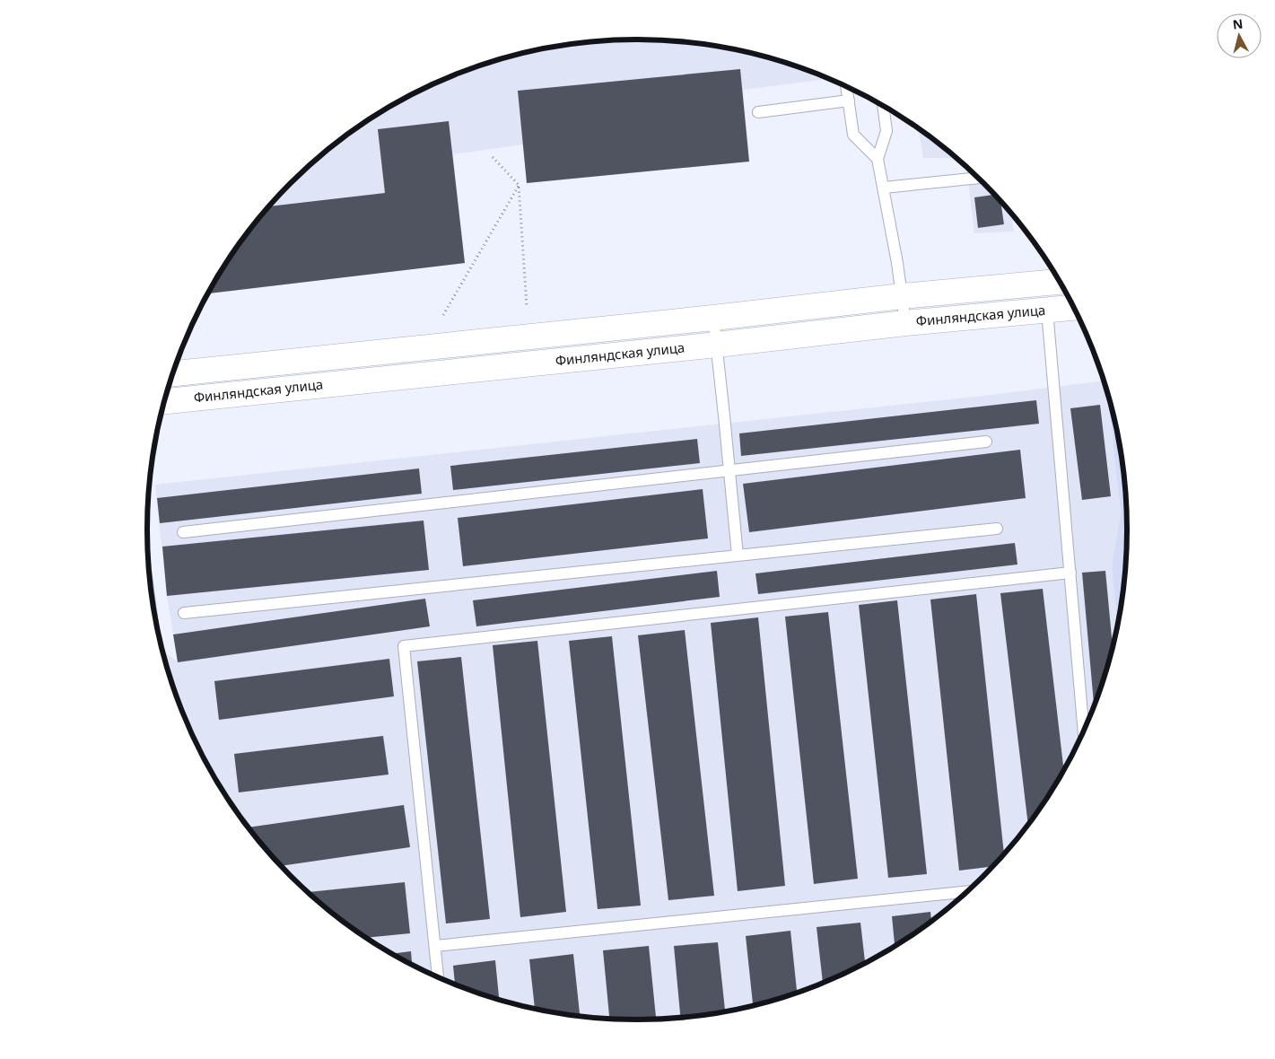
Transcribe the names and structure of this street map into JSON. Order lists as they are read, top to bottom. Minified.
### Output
{"streets":{"street":["Финляндская улица"]},"north":"top"}
